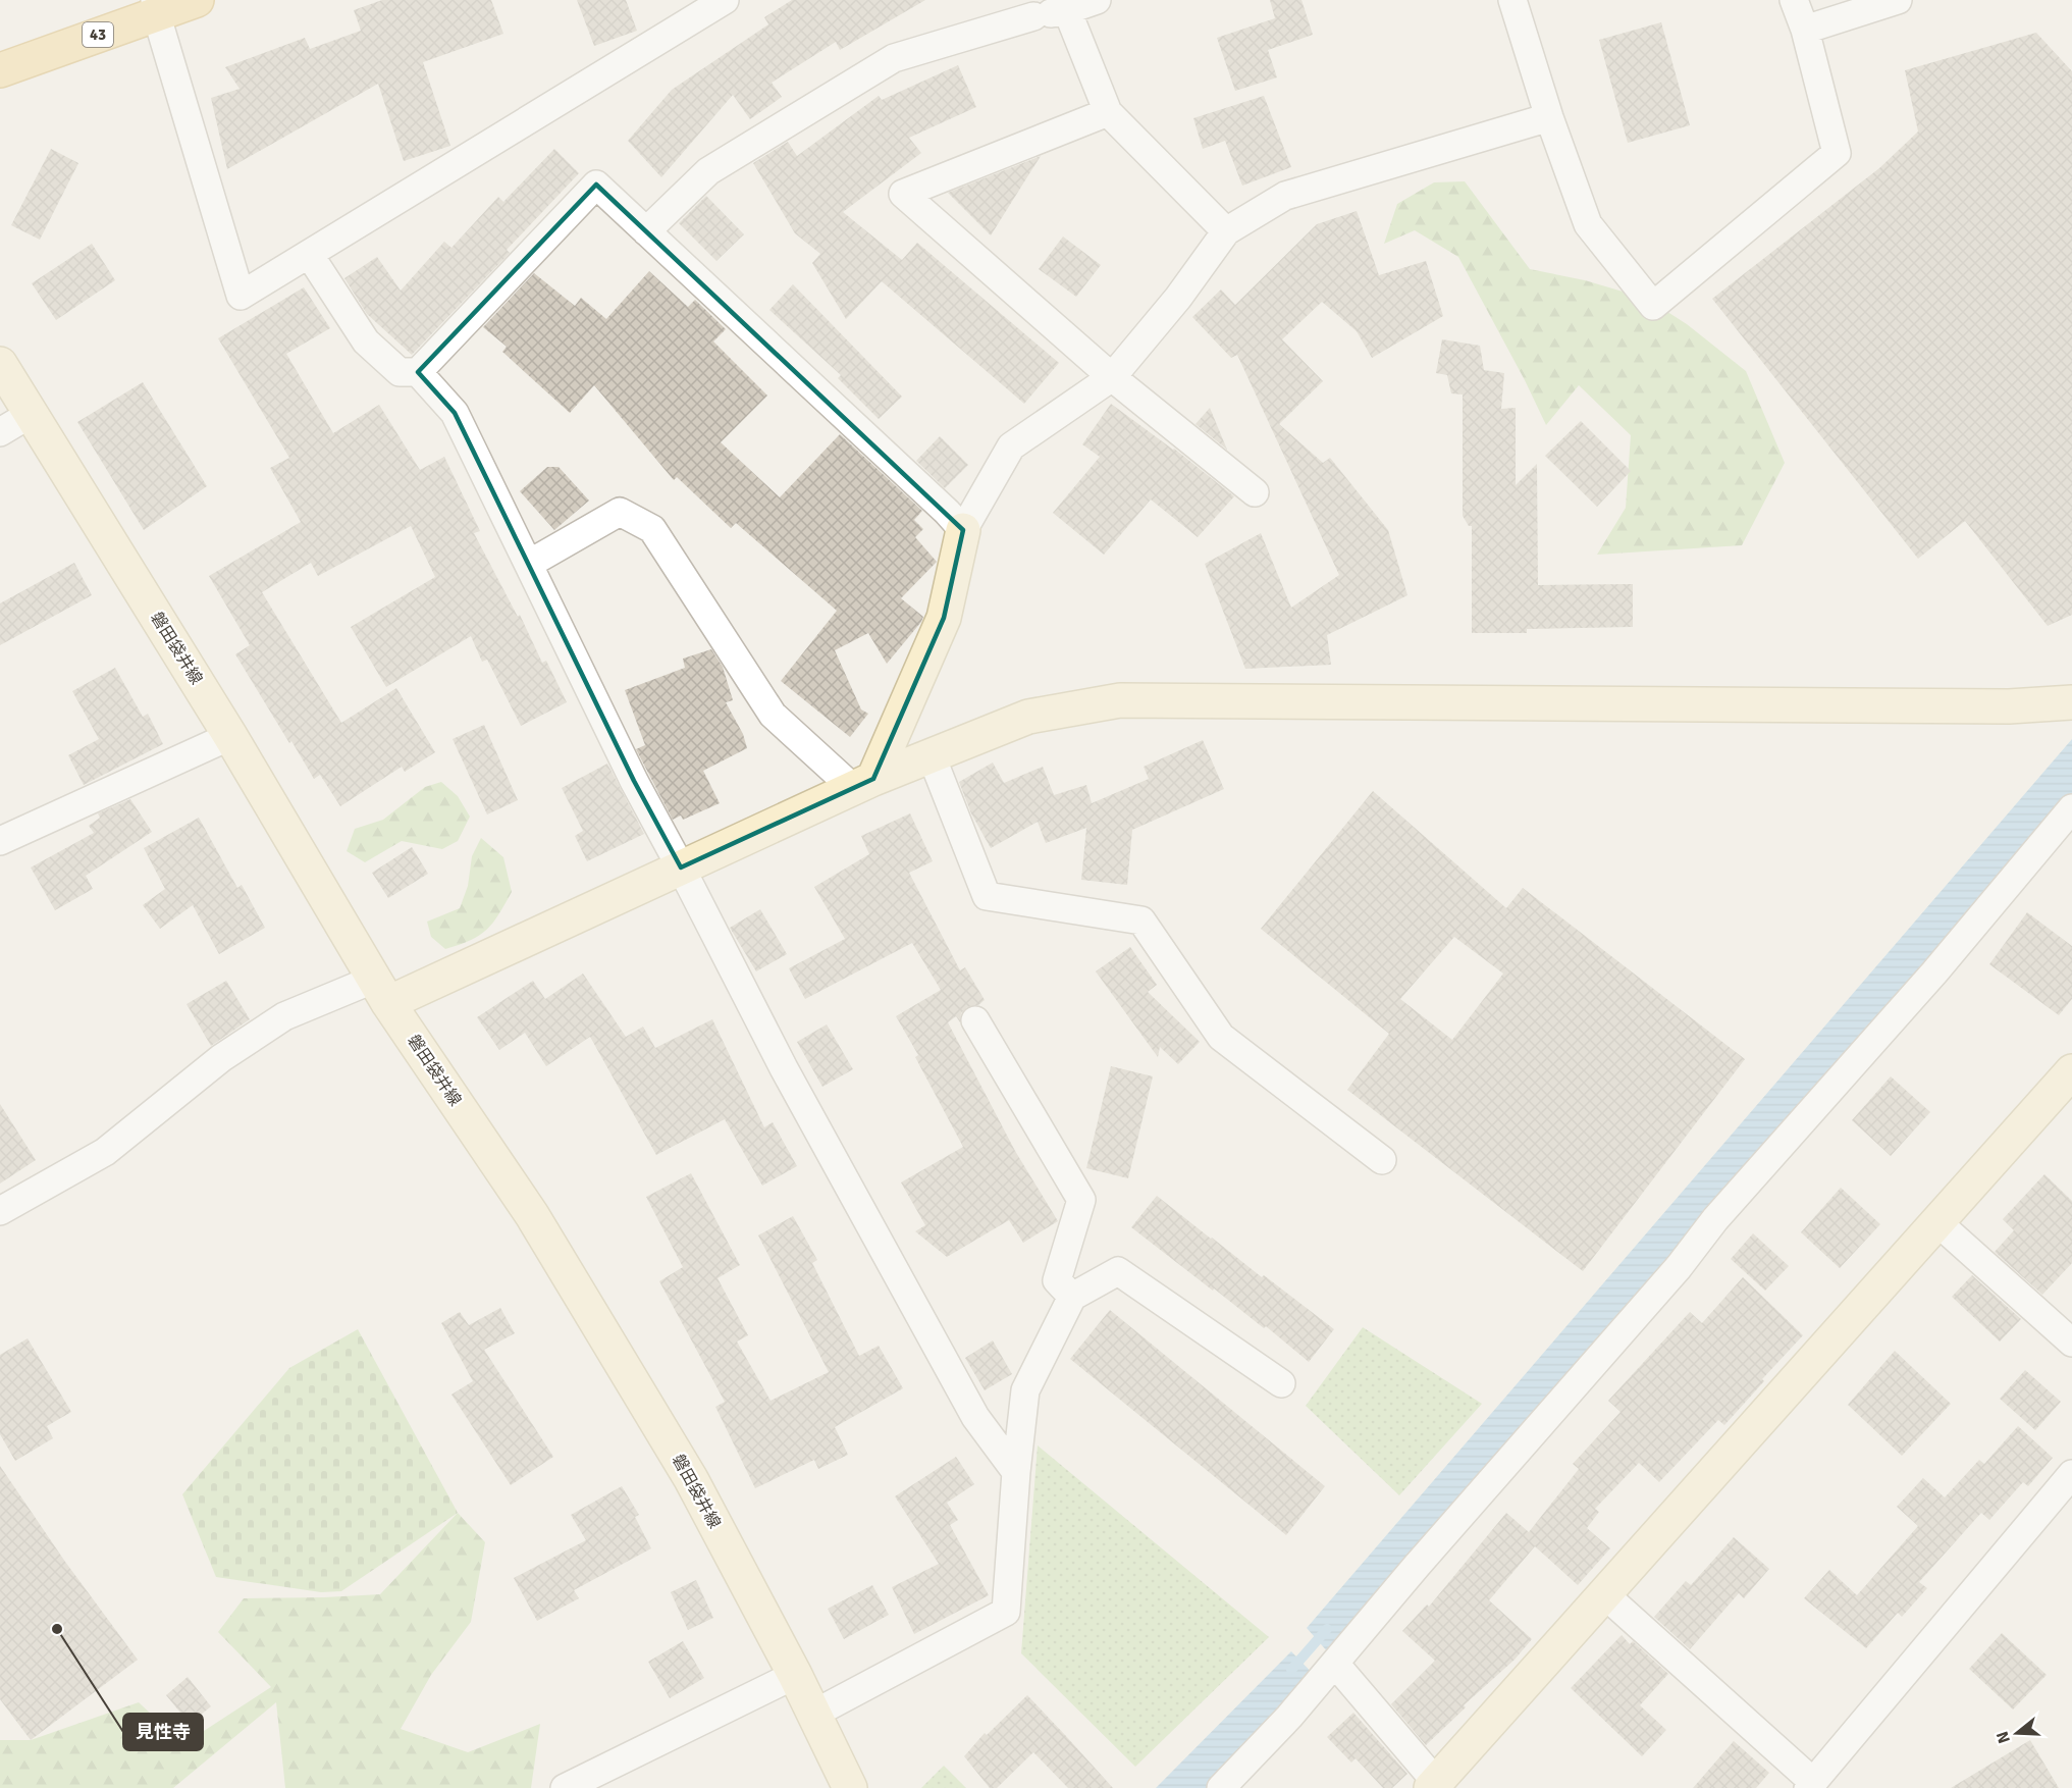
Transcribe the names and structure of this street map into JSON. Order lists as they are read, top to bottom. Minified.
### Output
{"streets":{"main road":["43"],"street":["磐田袋井線"]},"places":["見性寺"],"north":"left"}
